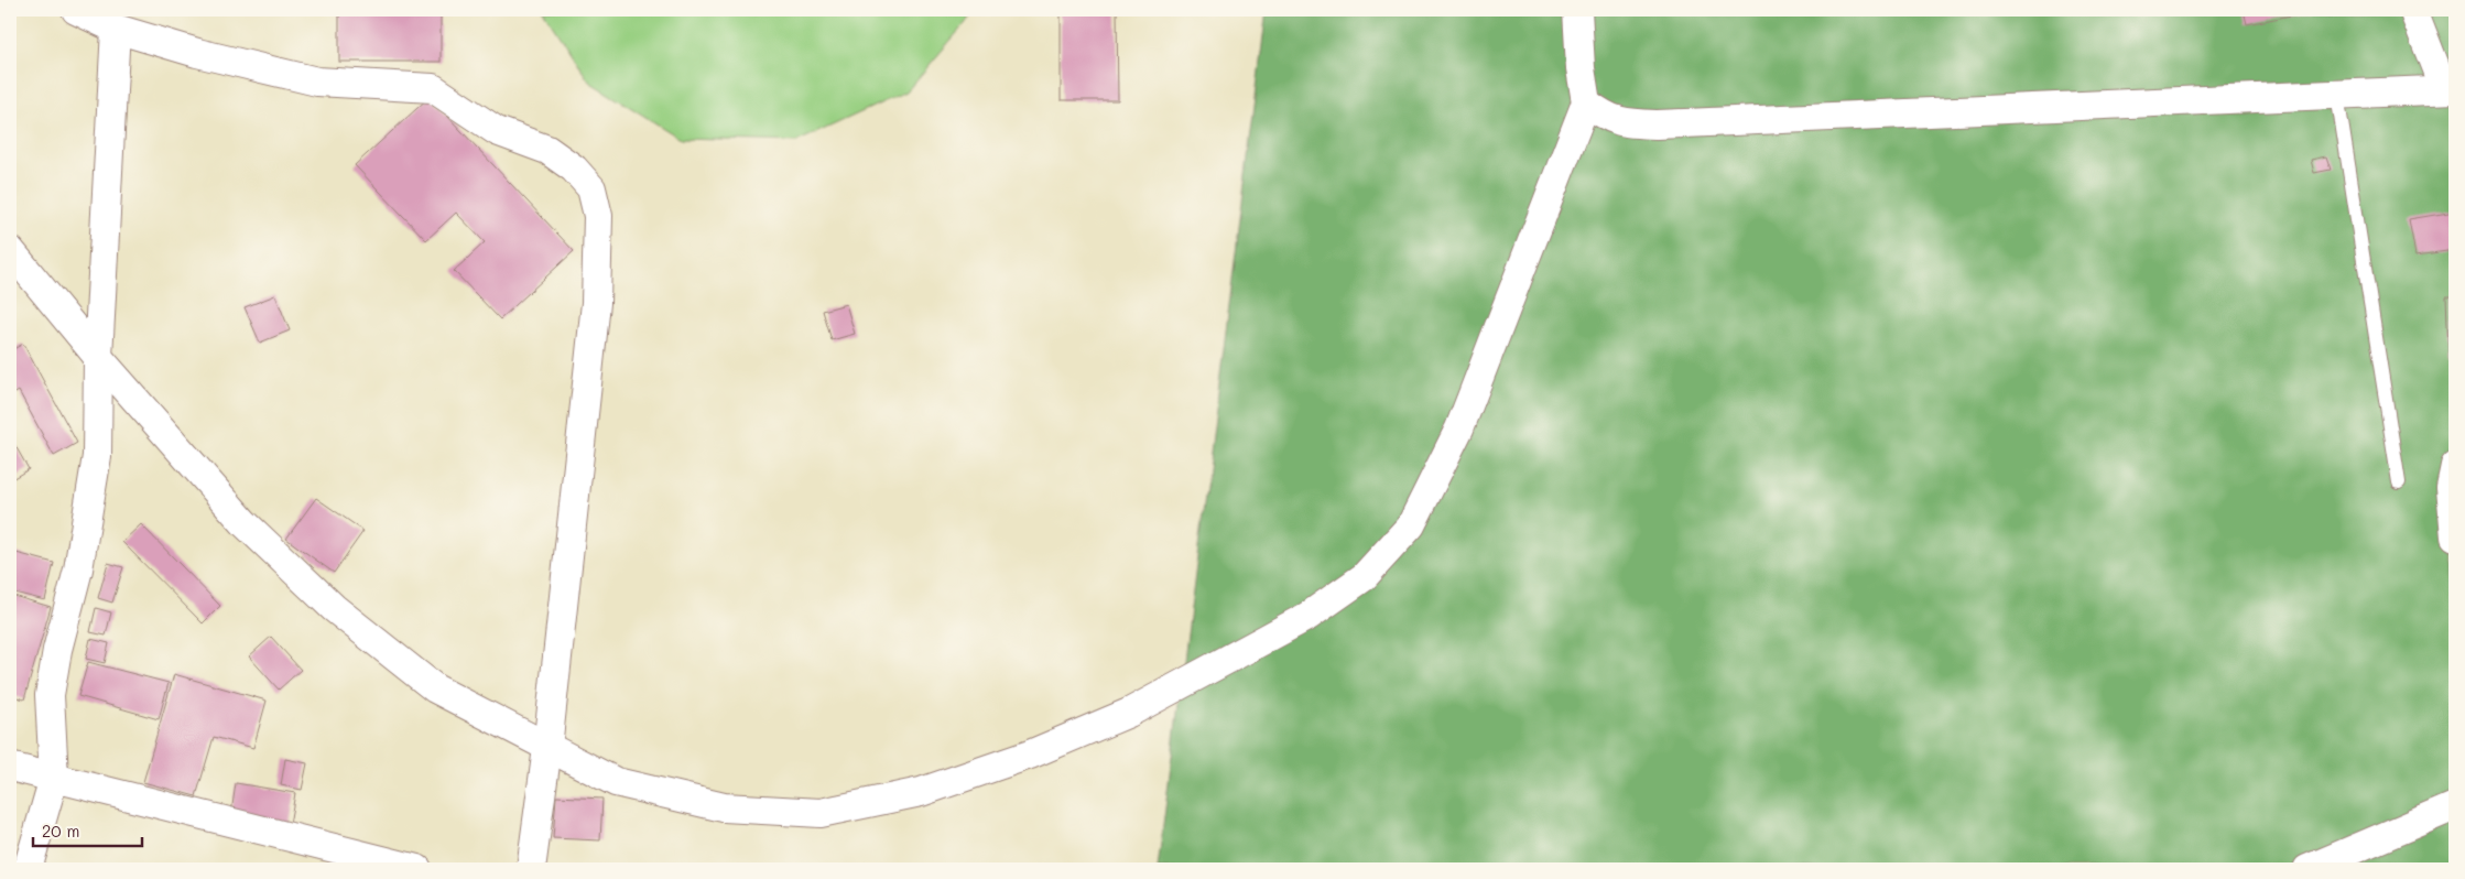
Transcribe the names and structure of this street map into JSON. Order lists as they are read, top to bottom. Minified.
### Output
{"scale_bar":"20 m"}
